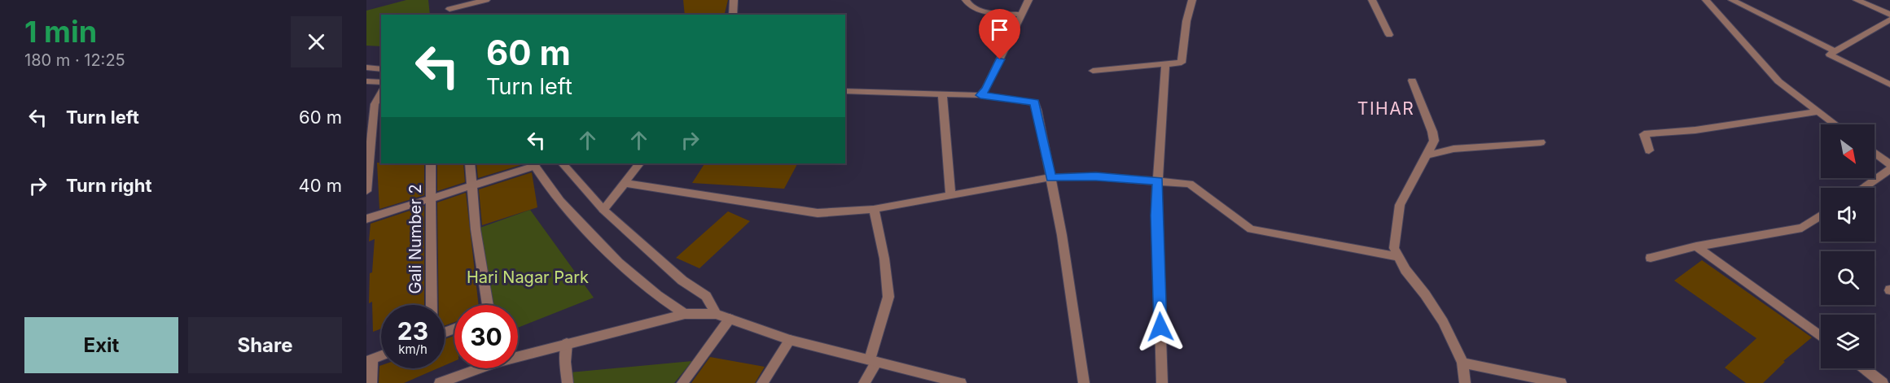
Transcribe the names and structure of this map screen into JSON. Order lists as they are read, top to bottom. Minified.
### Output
{"streets":{"street":["Gali Number 2"]},"districts":["TIHAR"],"parks":["Hari Nagar Park"],"north":"bottom right","page":{"heading":["1 min","180 m · 12:25"],"turn":["60 m","Turn left"],"list":[{"name":"Turn left","value":"60 m"},{"name":"Turn right","value":"40 m"}],"speed":"23 km/h","limit":"30","buttons":["Exit","Share"]}}
